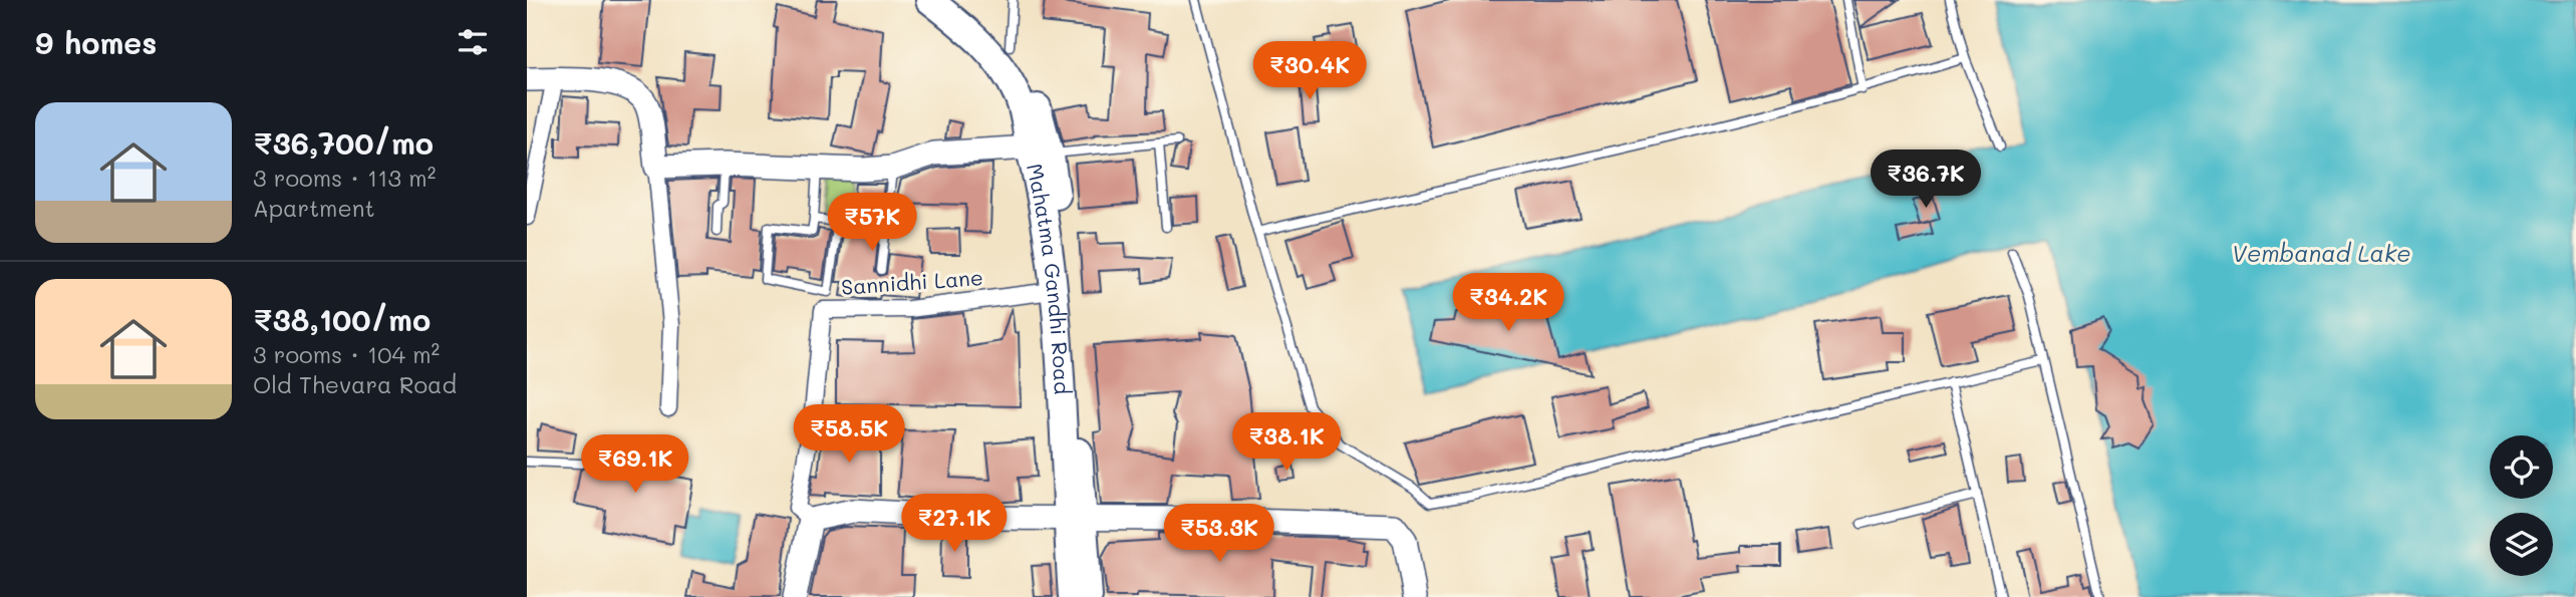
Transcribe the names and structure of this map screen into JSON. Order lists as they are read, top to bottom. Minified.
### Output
{"streets":{"main road":["Mahatma Gandhi Road"],"street":["Sannidhi Lane"]},"crossings":[["Mahatma Gandhi Road","Sannidhi Lane"]],"water":["Vembanad Lake"],"page":{"heading":"9 homes","price":["₹30.4K","₹36.7K","₹57K","₹34.2K","₹58.5K","₹38.1K","₹69.1K","₹27.1K","₹53.3K"],"list":[{"name":"₹36,700/mo","note":"3 rooms · 113 m² · Apartment"},{"name":"₹38,100/mo","note":"3 rooms · 104 m² · Old Thevara Road"}]}}
